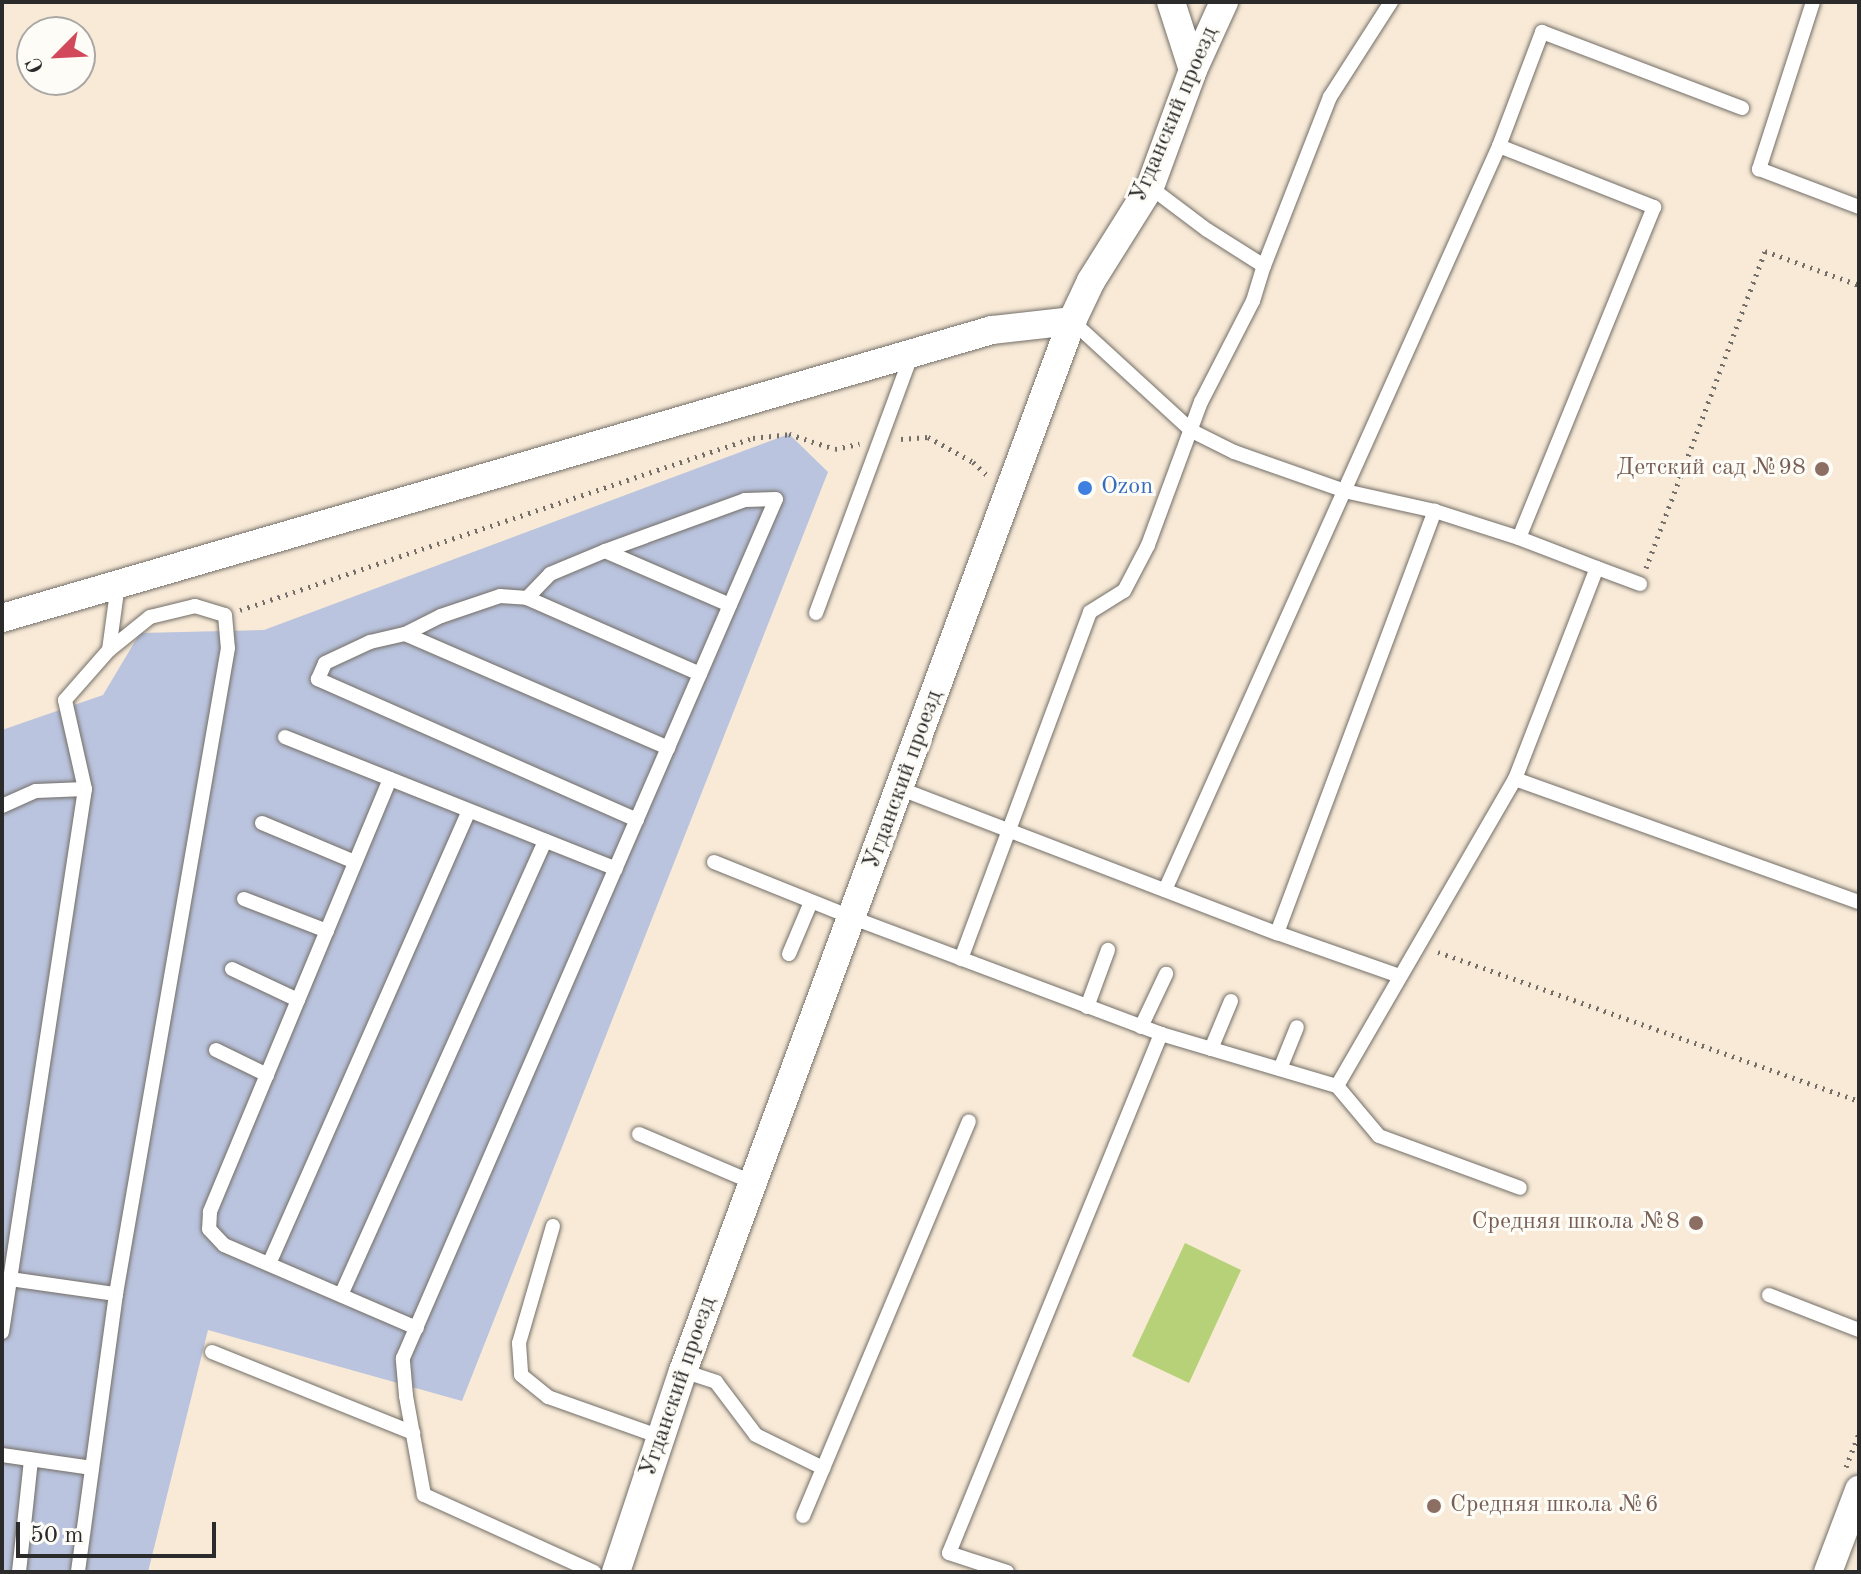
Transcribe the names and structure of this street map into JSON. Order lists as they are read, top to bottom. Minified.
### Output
{"streets":{"street":["Угданский проезд"]},"places":["Детский сад №98","Ozon","Средняя школа №8","Средняя школа №6"],"scale_bar":"50 m","north":"bottom left"}
